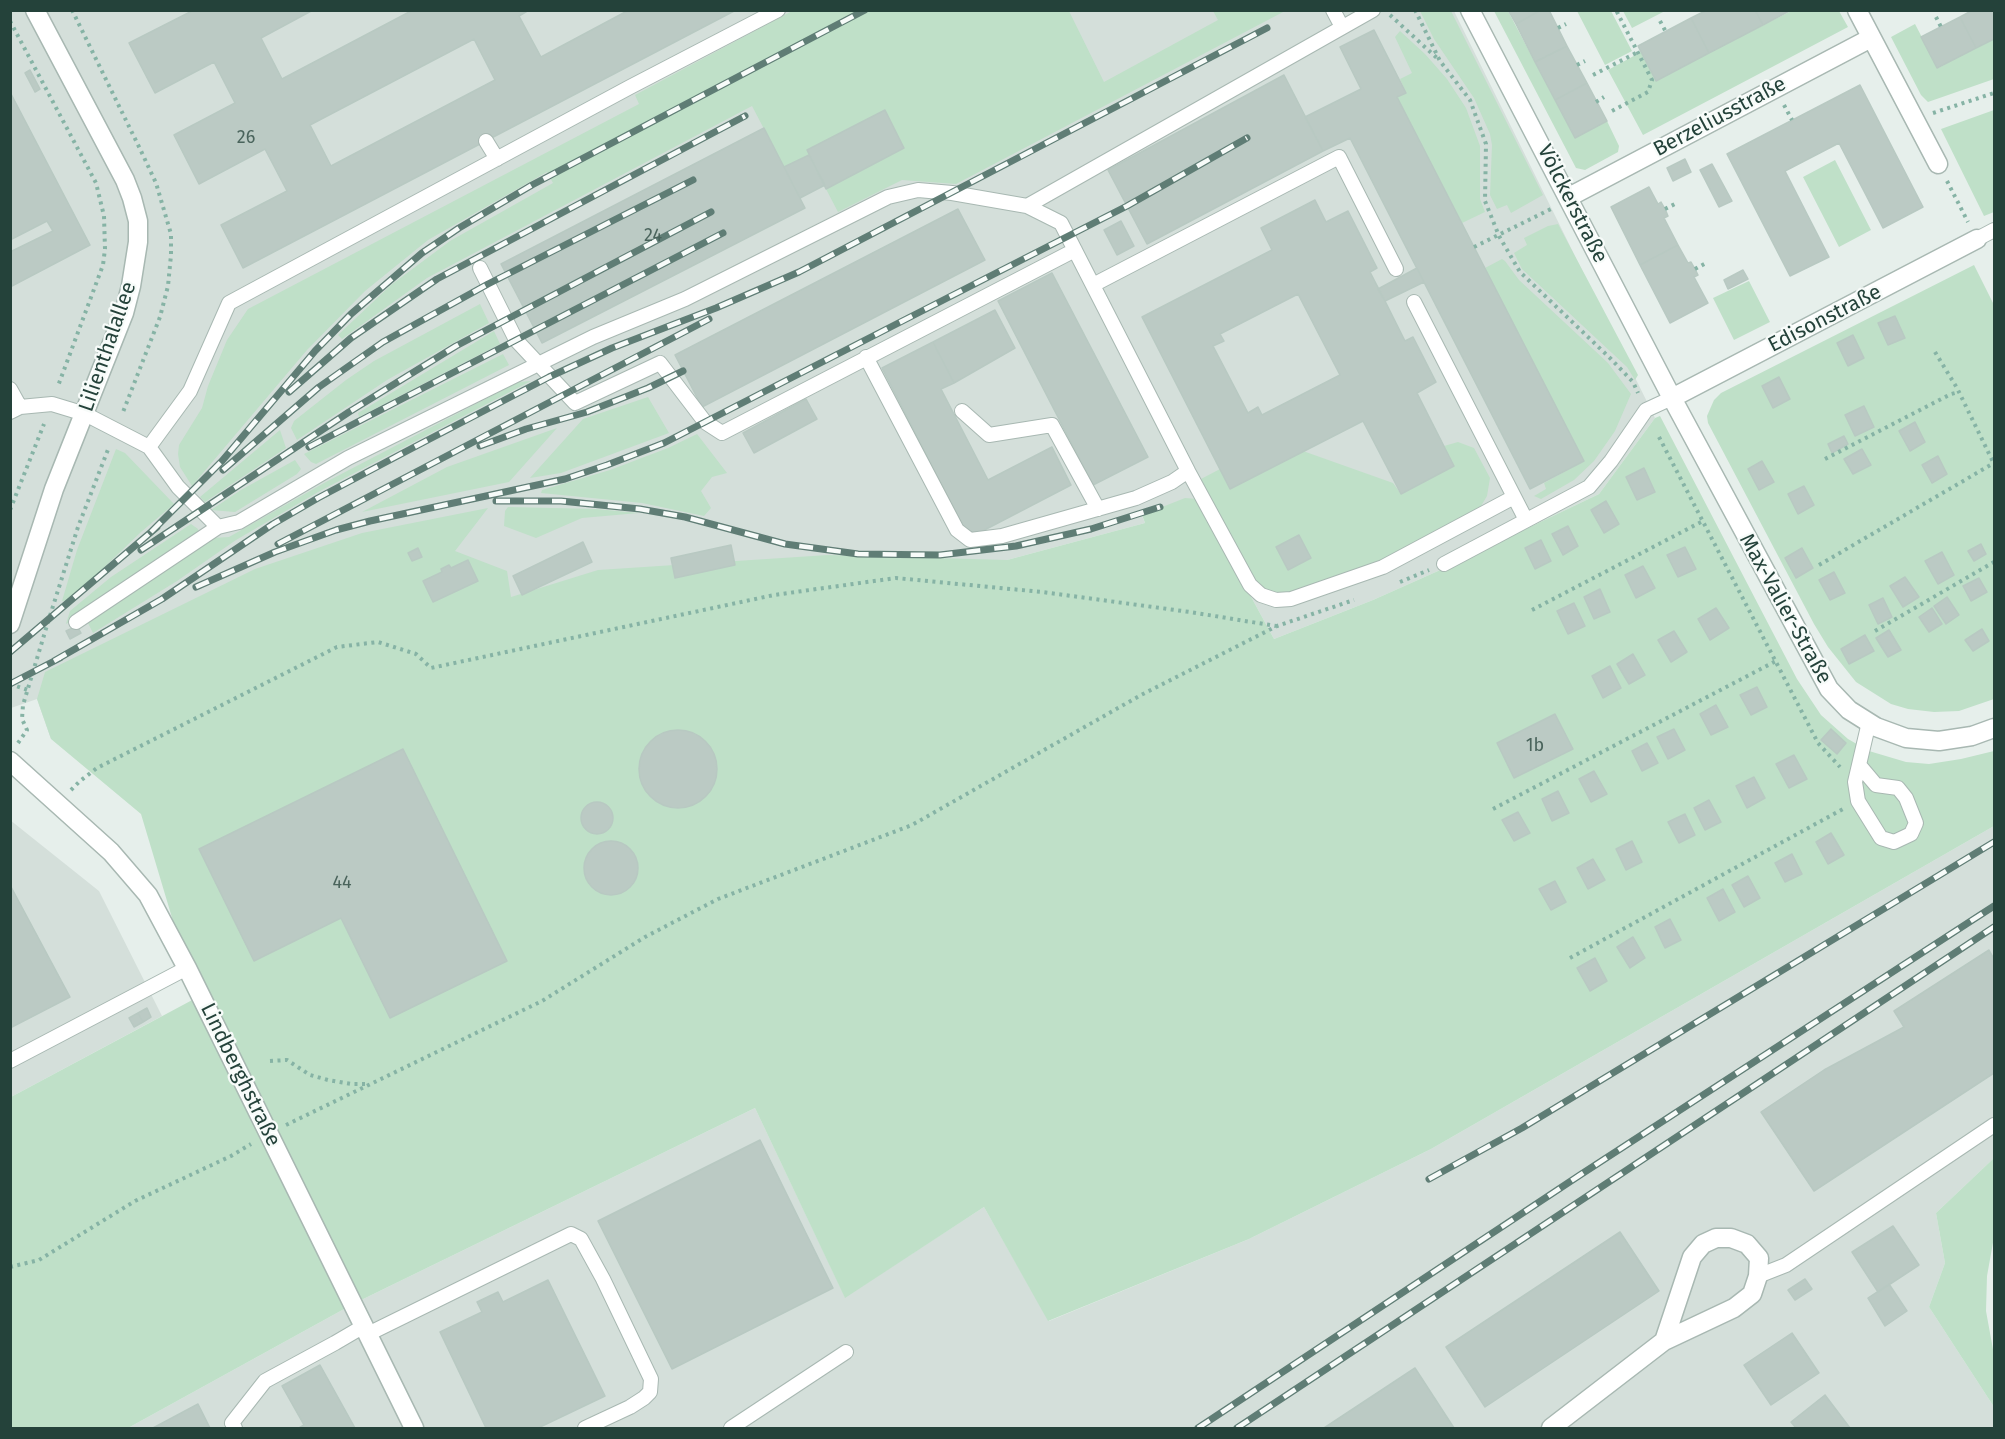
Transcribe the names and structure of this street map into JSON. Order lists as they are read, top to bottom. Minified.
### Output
{"streets":{"street":["Berzeliusstraße","Völckerstraße","Edisonstraße","Lilienthalallee","Max-Valier-Straße","Lindberghstraße"]},"crossings":[["Berzeliusstraße","Völckerstraße"],["Völckerstraße","Edisonstraße"],["Völckerstraße","Max-Valier-Straße"],["Edisonstraße","Max-Valier-Straße"]],"house_numbers":["26","24","1b","44"]}
